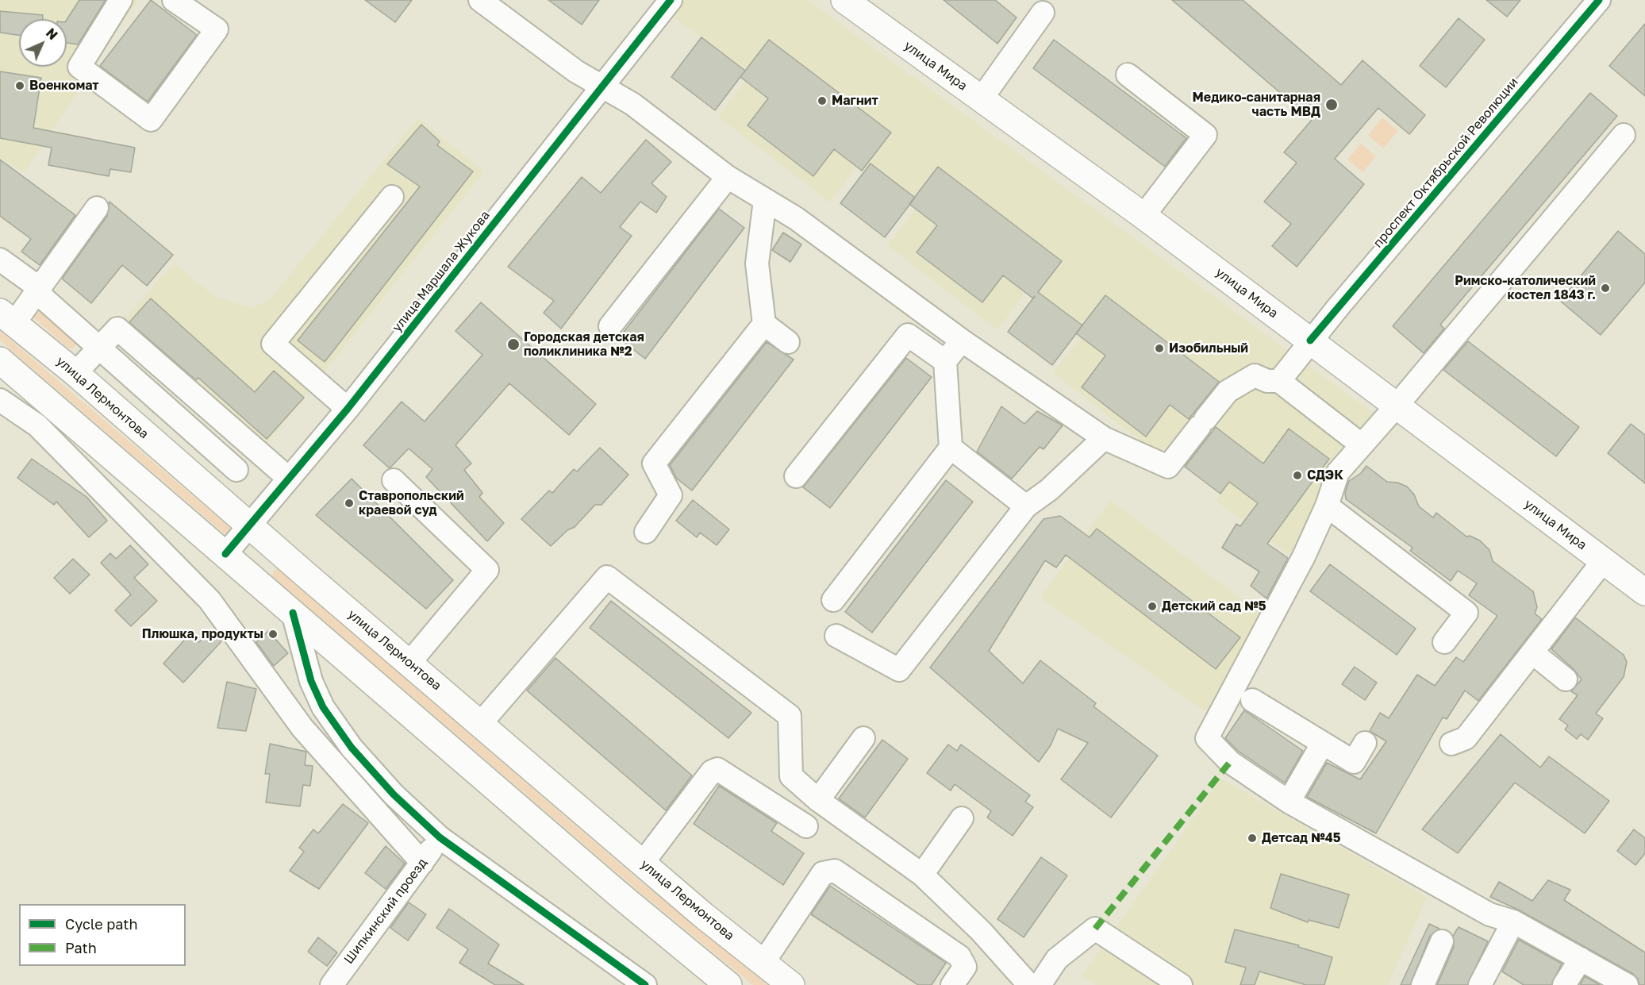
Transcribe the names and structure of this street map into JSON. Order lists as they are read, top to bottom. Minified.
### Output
{"streets":{"main road":["улица Мира","улица Лермонтова"],"street":["проспект Октябрьской Революции","улица Маршала Жукова","Шипкинский проезд"]},"crossings":[["улица Мира","проспект Октябрьской Революции"],["улица Маршала Жукова","улица Лермонтова"]],"places":["Военкомат","Магнит","Медико-санитарная часть МВД","Римско-католический костел 1843 г.","Городская детская поликлиника №2","Изобильный","СДЭК","Ставропольский краевой суд","Детский сад №5","Плюшка, продукты","Детсад №45"],"legend":["Cycle path","Path"],"north":"top right"}
